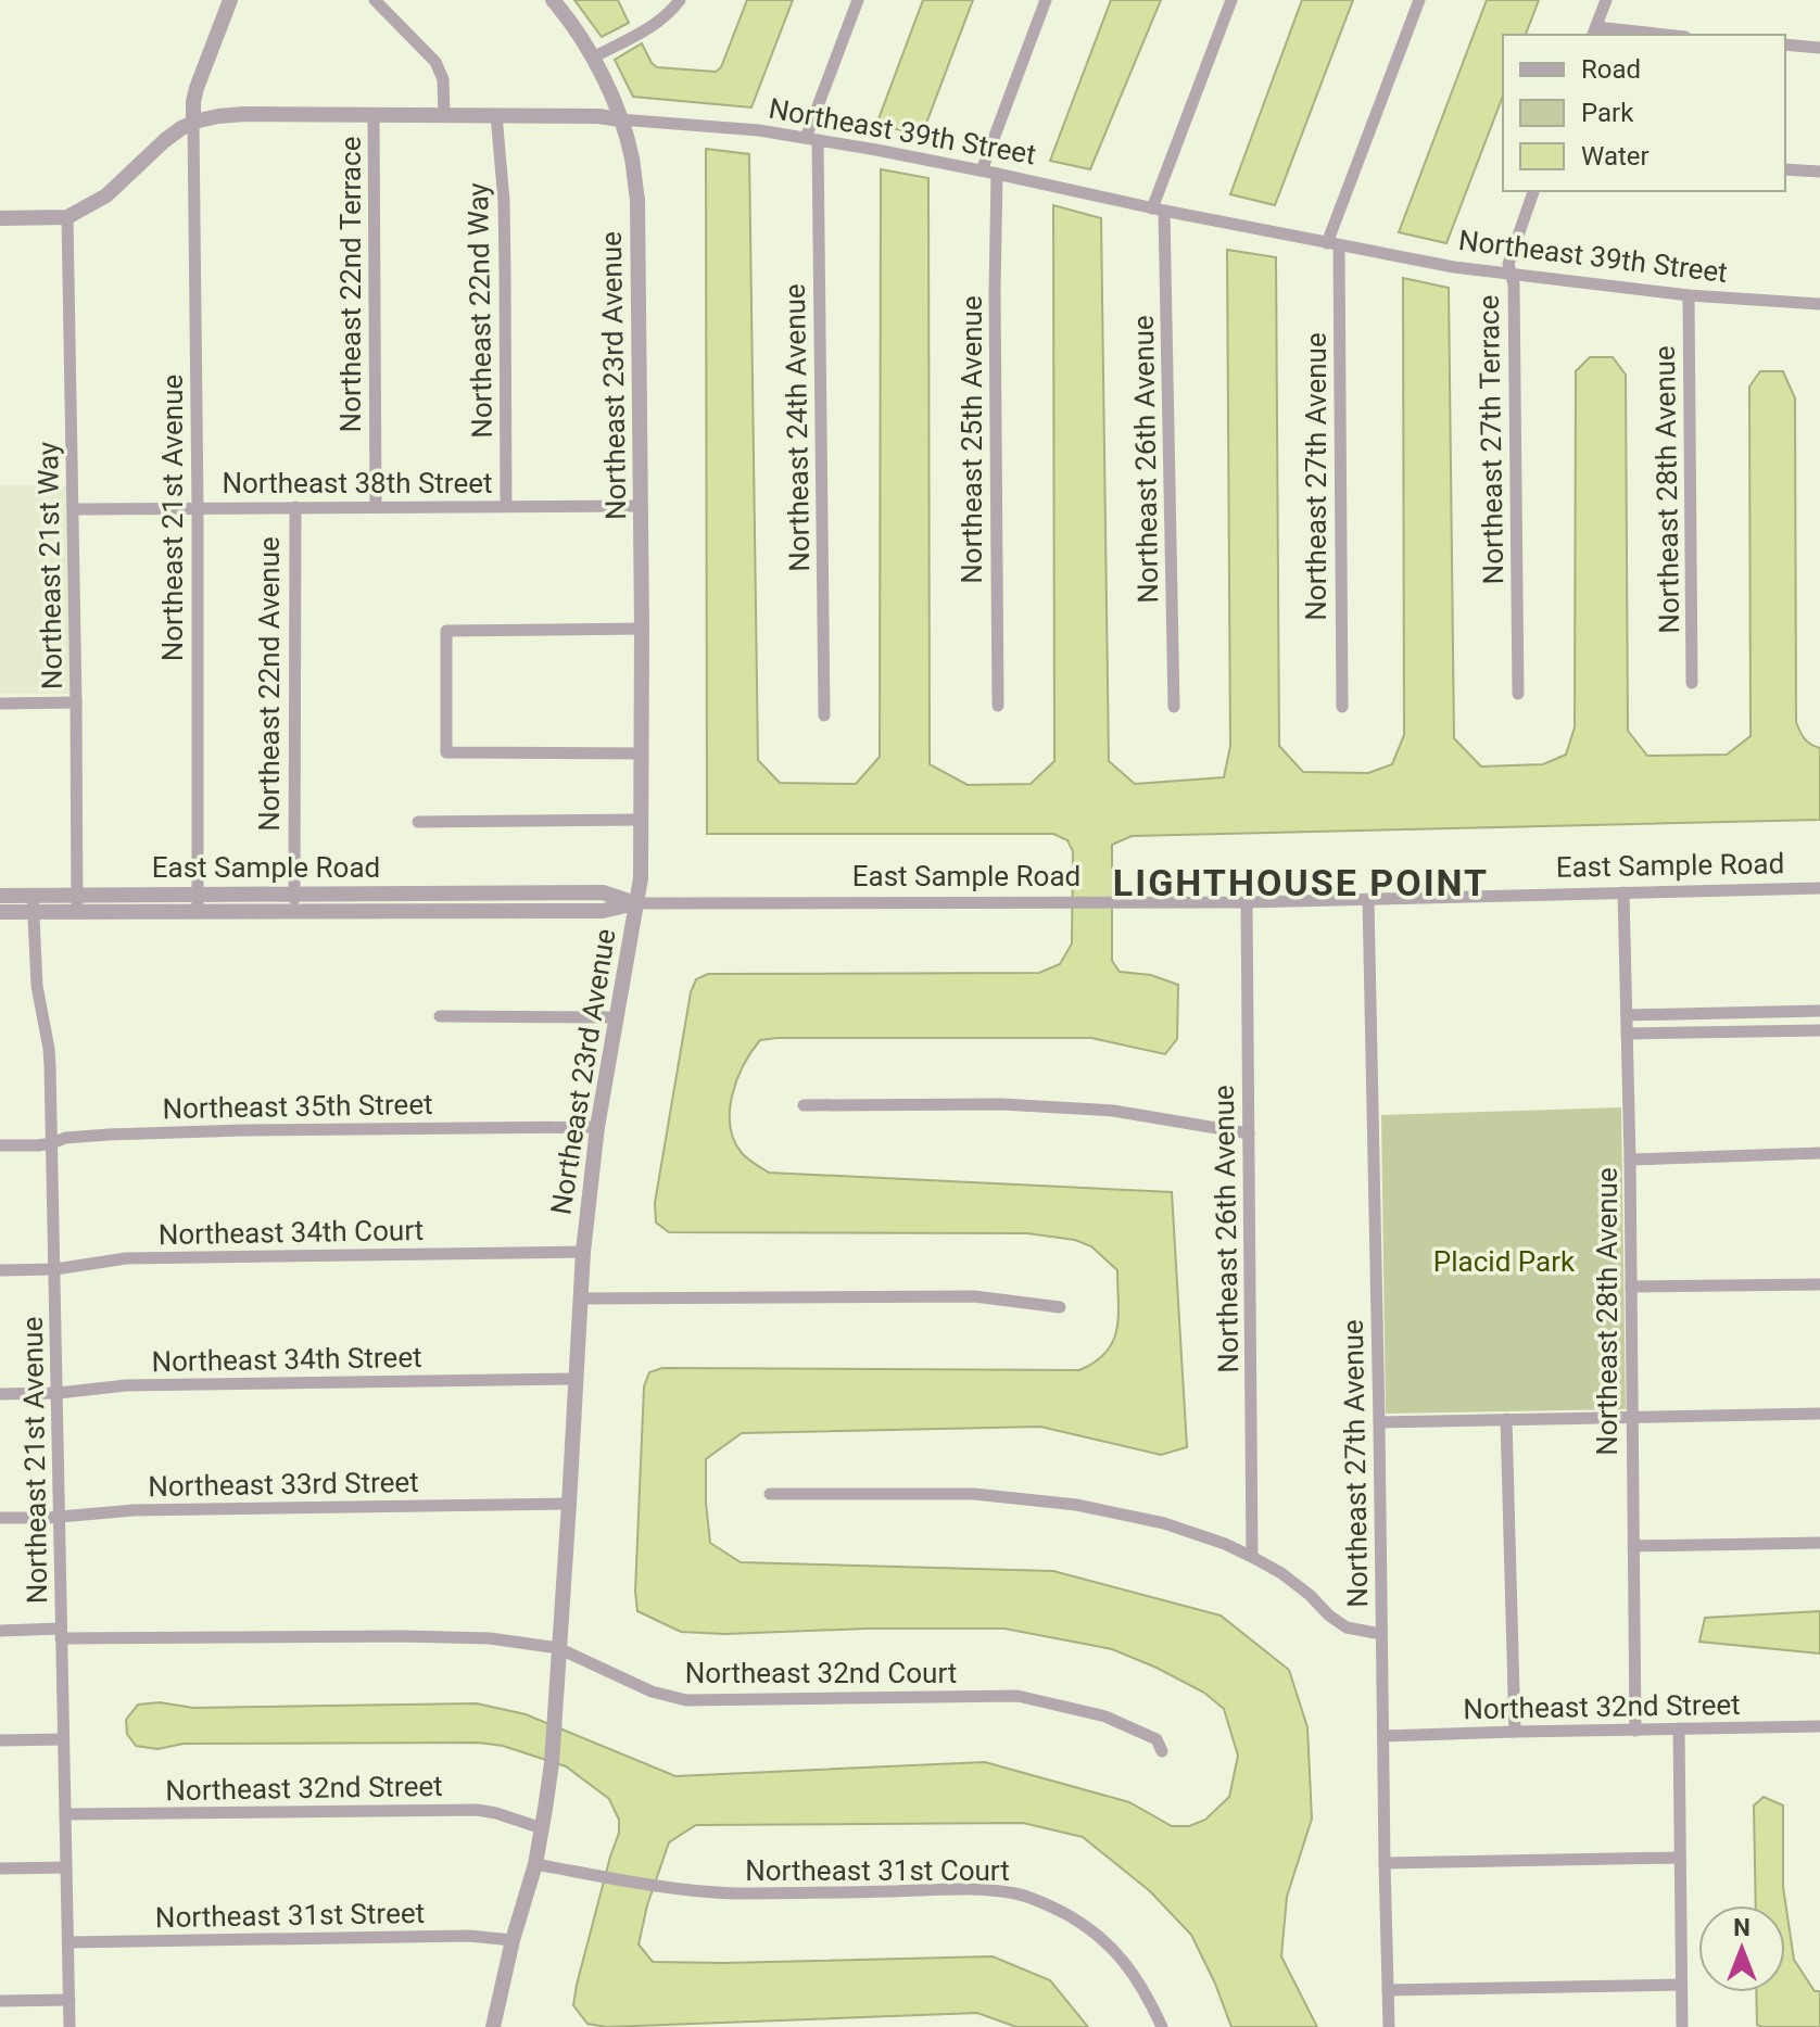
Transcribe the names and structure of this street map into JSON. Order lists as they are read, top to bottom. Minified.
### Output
{"streets":{"street":["Northeast 39th Street","Northeast 22nd Terrace","Northeast 22nd Way","Northeast 23rd Avenue","Northeast 24th Avenue","Northeast 25th Avenue","Northeast 27th Terrace","Northeast 26th Avenue","Northeast 27th Avenue","Northeast 38th Street","Northeast 28th Avenue","Northeast 21st Avenue","Northeast 21st Way","Northeast 22nd Avenue","East Sample Road","Northeast 35th Street","Northeast 34th Court","Northeast 34th Street","Northeast 33rd Street","Northeast 32nd Court","Northeast 32nd Street","Northeast 31st Court","Northeast 31st Street"]},"crossings":[["Northeast 39th Street","Northeast 22nd Terrace"],["Northeast 39th Street","Northeast 22nd Way"],["Northeast 39th Street","Northeast 23rd Avenue"],["Northeast 39th Street","Northeast 24th Avenue"],["Northeast 39th Street","Northeast 25th Avenue"],["Northeast 39th Street","Northeast 27th Terrace"],["Northeast 39th Street","Northeast 26th Avenue"],["Northeast 39th Street","Northeast 27th Avenue"],["Northeast 39th Street","Northeast 28th Avenue"],["Northeast 39th Street","Northeast 21st Avenue"],["Northeast 39th Street","Northeast 21st Way"],["Northeast 22nd Terrace","Northeast 38th Street"],["Northeast 22nd Way","Northeast 38th Street"],["Northeast 23rd Avenue","Northeast 38th Street"],["Northeast 23rd Avenue","East Sample Road"],["Northeast 23rd Avenue","Northeast 35th Street"],["Northeast 23rd Avenue","Northeast 34th Court"],["Northeast 23rd Avenue","Northeast 34th Street"],["Northeast 23rd Avenue","Northeast 33rd Street"],["Northeast 23rd Avenue","Northeast 32nd Court"],["Northeast 23rd Avenue","Northeast 32nd Street"],["Northeast 23rd Avenue","Northeast 31st Court"],["Northeast 23rd Avenue","Northeast 31st Street"],["Northeast 26th Avenue","East Sample Road"],["Northeast 27th Avenue","East Sample Road"],["Northeast 27th Avenue","Northeast 32nd Street"],["Northeast 38th Street","Northeast 21st Avenue"],["Northeast 38th Street","Northeast 21st Way"],["Northeast 38th Street","Northeast 22nd Avenue"],["Northeast 28th Avenue","East Sample Road"],["Northeast 28th Avenue","Northeast 32nd Street"],["Northeast 21st Avenue","East Sample Road"],["Northeast 21st Avenue","Northeast 35th Street"],["Northeast 21st Avenue","Northeast 34th Court"],["Northeast 21st Avenue","Northeast 34th Street"],["Northeast 21st Avenue","Northeast 33rd Street"],["Northeast 21st Avenue","Northeast 32nd Court"],["Northeast 21st Avenue","Northeast 32nd Street"],["Northeast 21st Avenue","Northeast 31st Street"],["Northeast 21st Way","East Sample Road"],["Northeast 22nd Avenue","East Sample Road"]],"districts":["LIGHTHOUSE POINT"],"parks":["Placid Park"],"legend":["Road","Park","Water"],"north":"top"}
